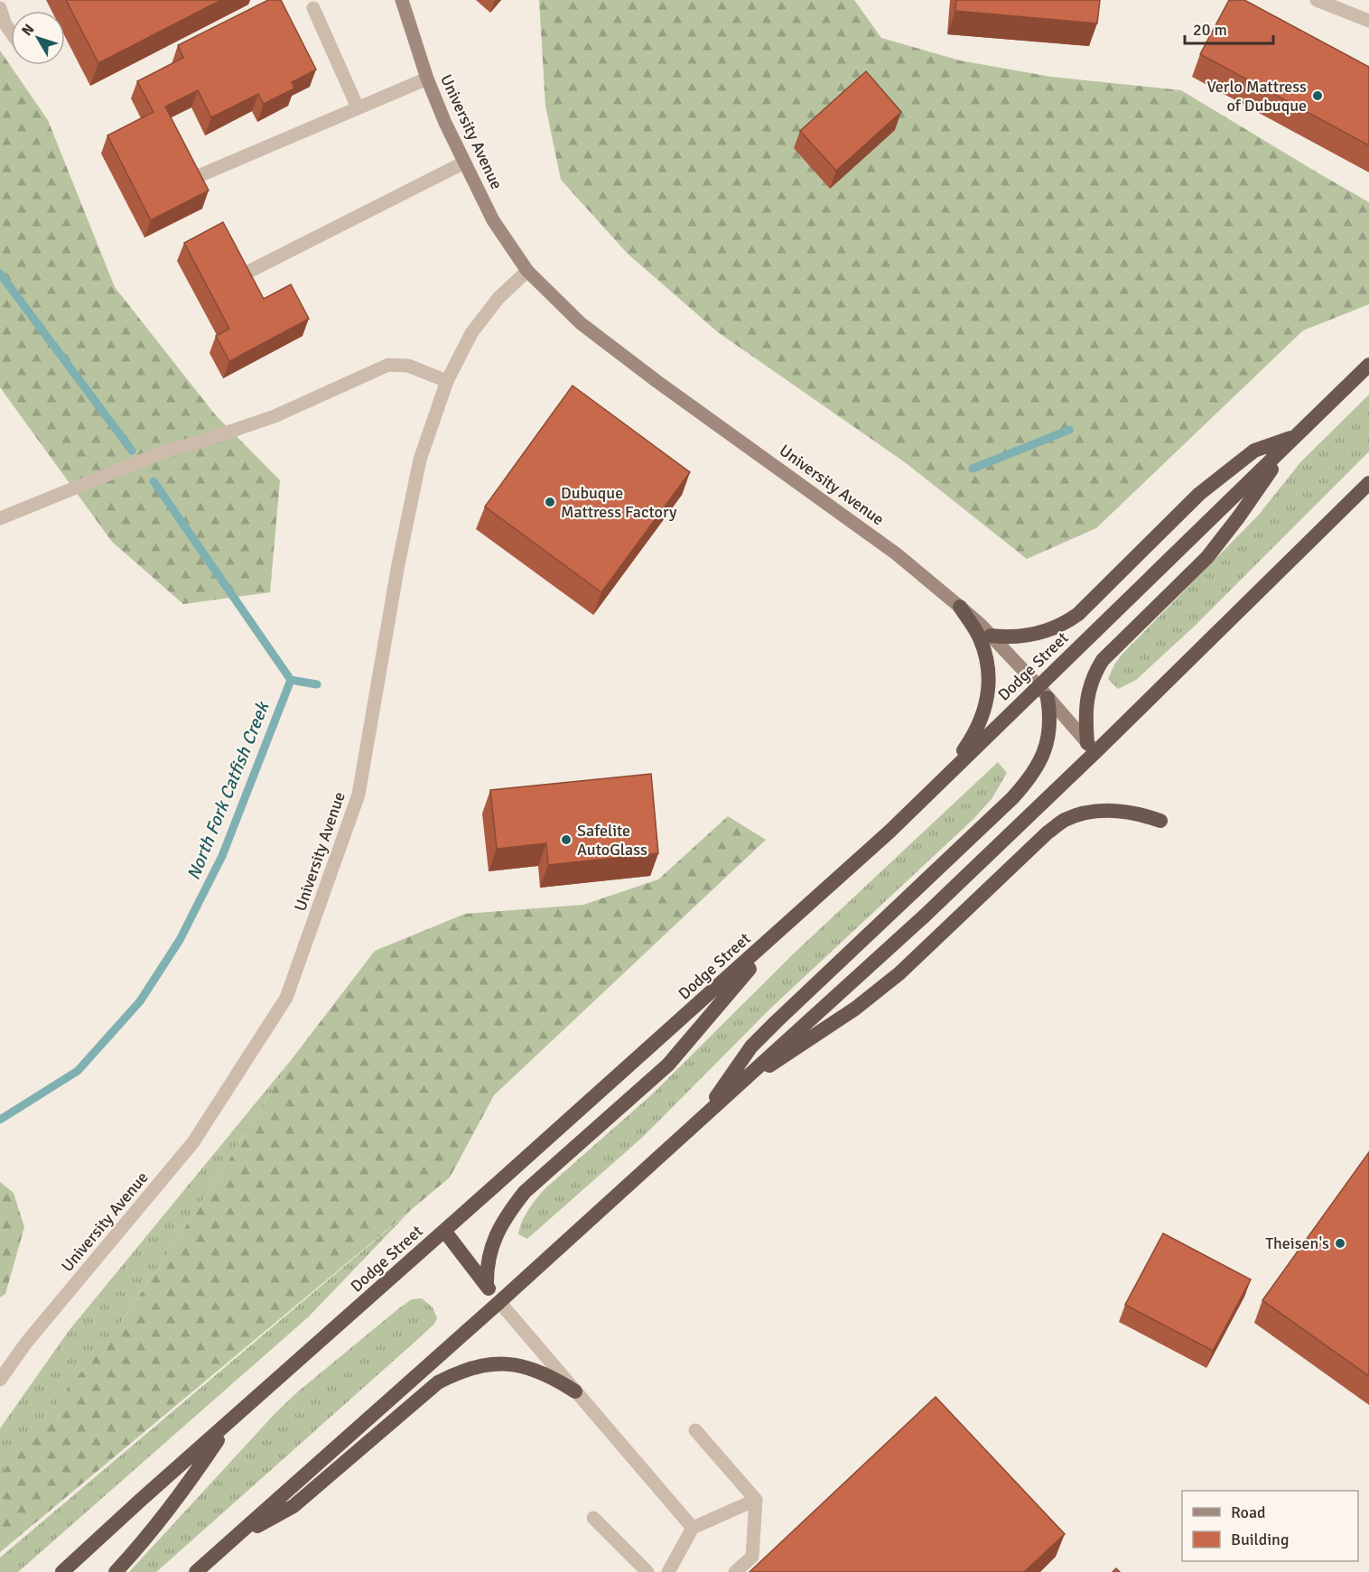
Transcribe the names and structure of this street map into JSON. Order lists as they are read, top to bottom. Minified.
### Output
{"streets":{"highway":["Dodge Street"],"main road":["University Avenue"]},"crossings":[["University Avenue","Dodge Street"]],"water":["North Fork Catfish Creek"],"places":["Verlo Mattress of Dubuque","Dubuque Mattress Factory","Safelite AutoGlass","Theisen's"],"legend":["Road","Building"],"scale_bar":"20 m","north":"top left"}
